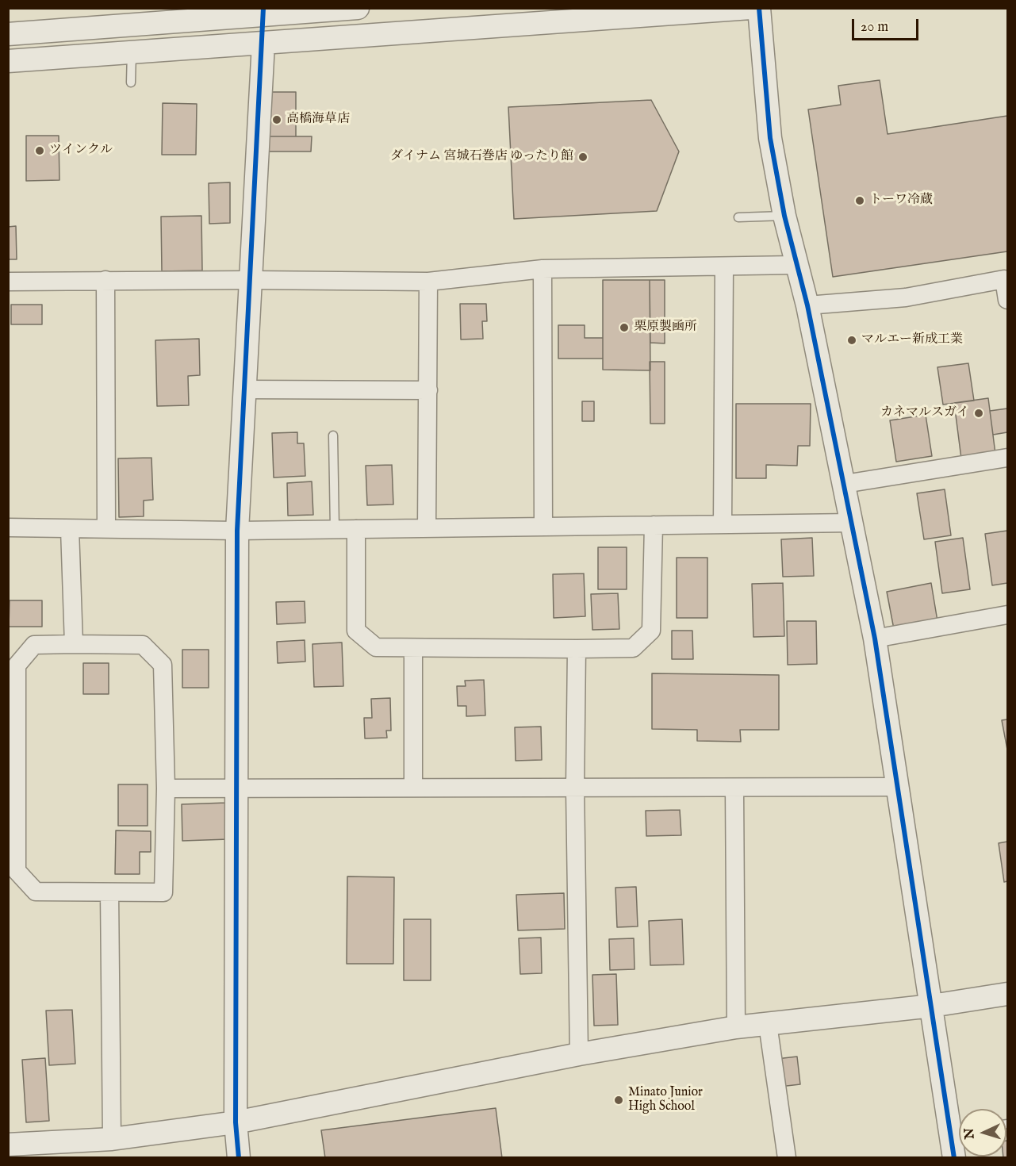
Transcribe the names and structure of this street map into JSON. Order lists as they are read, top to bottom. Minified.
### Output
{"places":["高橋海草店","ツインクル","ダイナム 宮城石巻店 ゆったり館","トーワ冷蔵","栗原製凾所","マルエー新成工業","カネマルスガイ","Minato Junior High School"],"scale_bar":"20 m","north":"left"}
